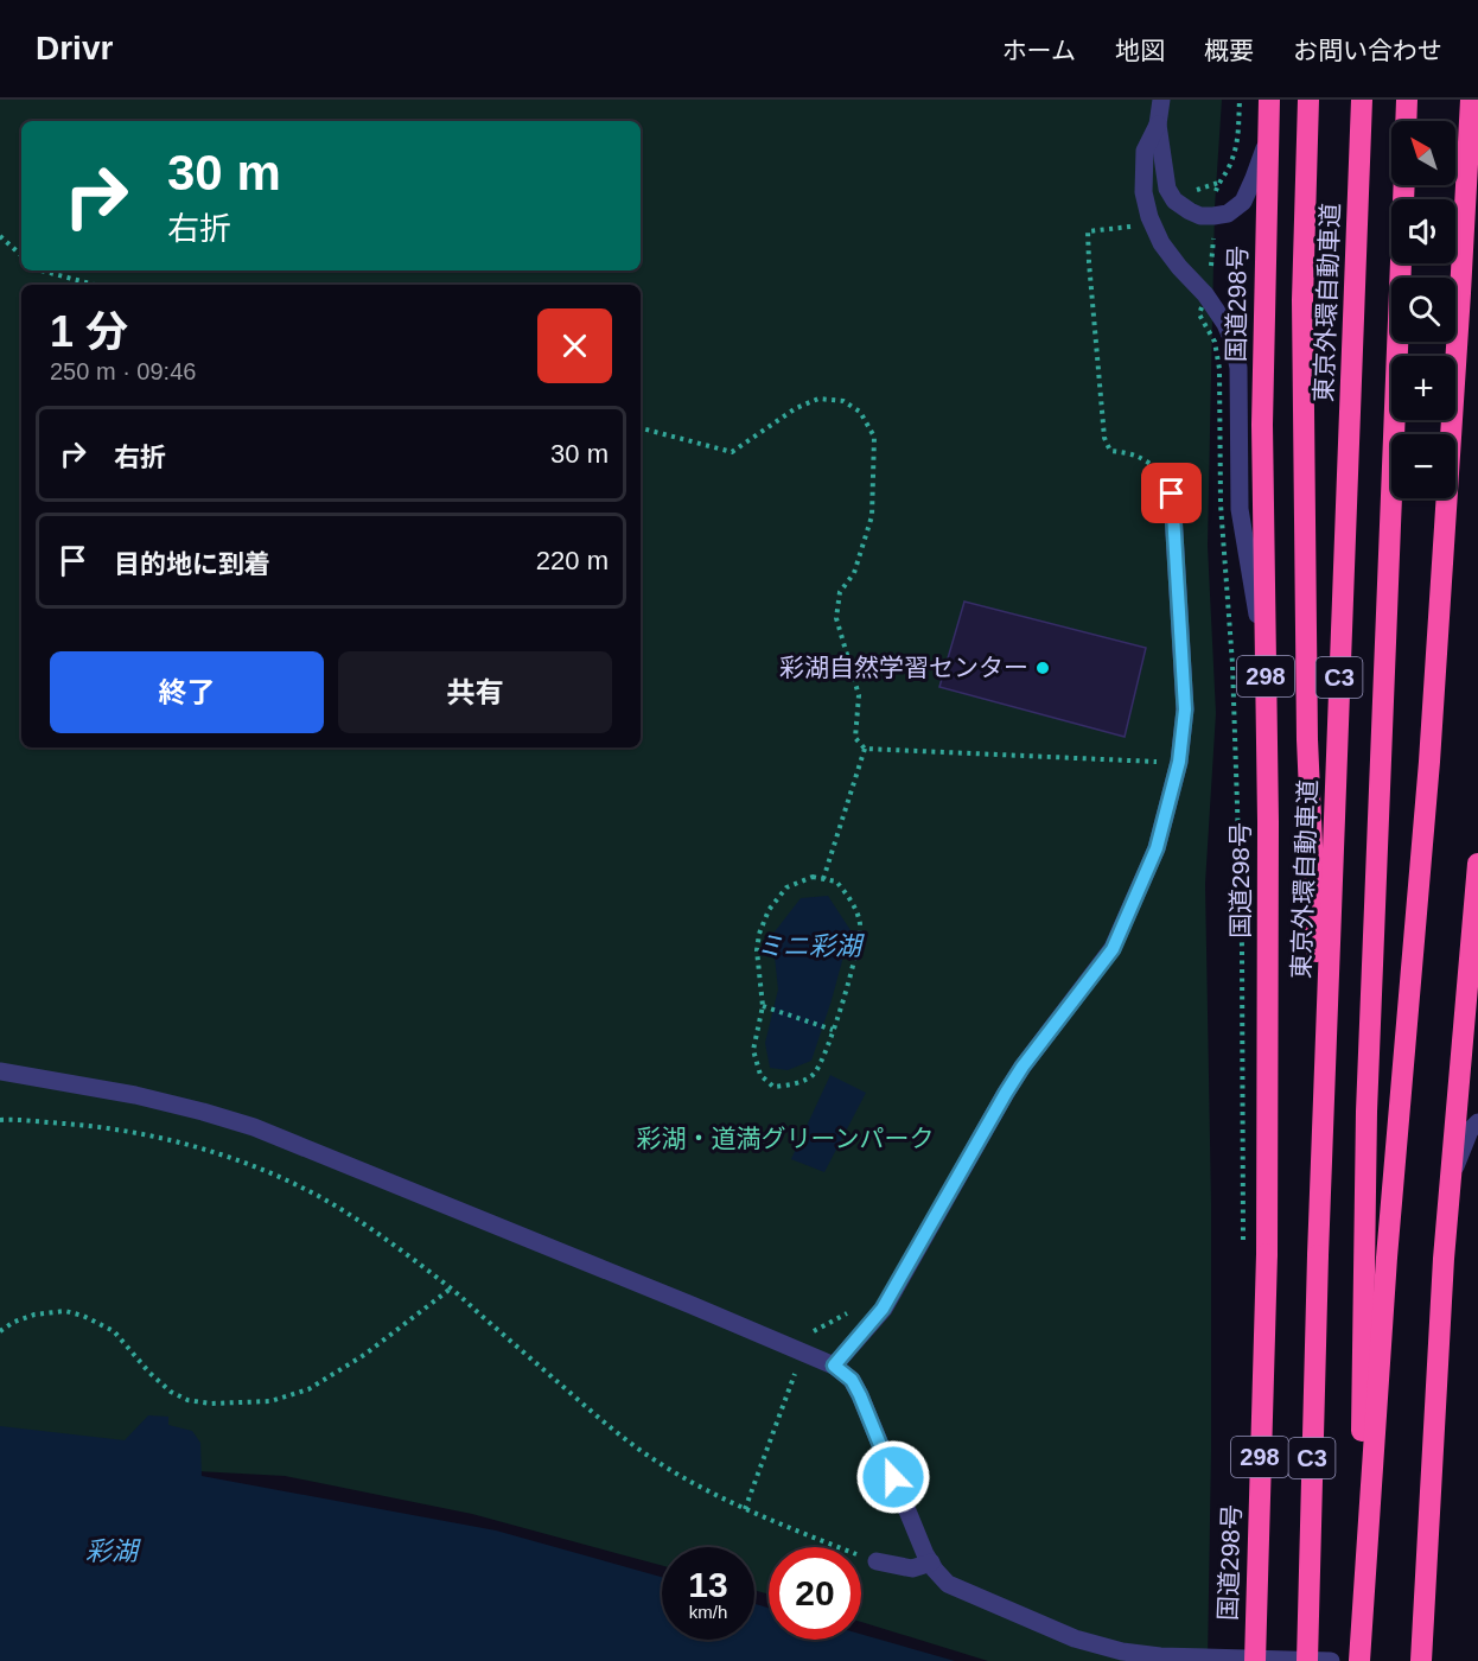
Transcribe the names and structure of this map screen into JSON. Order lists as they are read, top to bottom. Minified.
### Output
{"streets":{"highway":["東京外環自動車道","国道298号","298","C3"]},"water":["ミニ彩湖","彩湖"],"parks":["彩湖・道満グリーンパーク"],"places":["彩湖自然学習センター"],"north":"top left","page":{"header":"Drivr","nav":["ホーム","地図","概要","お問い合わせ"],"map_buttons":["+","−"],"turn":["30 m","右折"],"heading":["1 分","250 m · 09:46"],"list":[{"name":"右折","value":"30 m"},{"name":"目的地に到着","value":"220 m"}],"buttons":["終了","共有"],"speed":"13 km/h","limit":"20"}}
